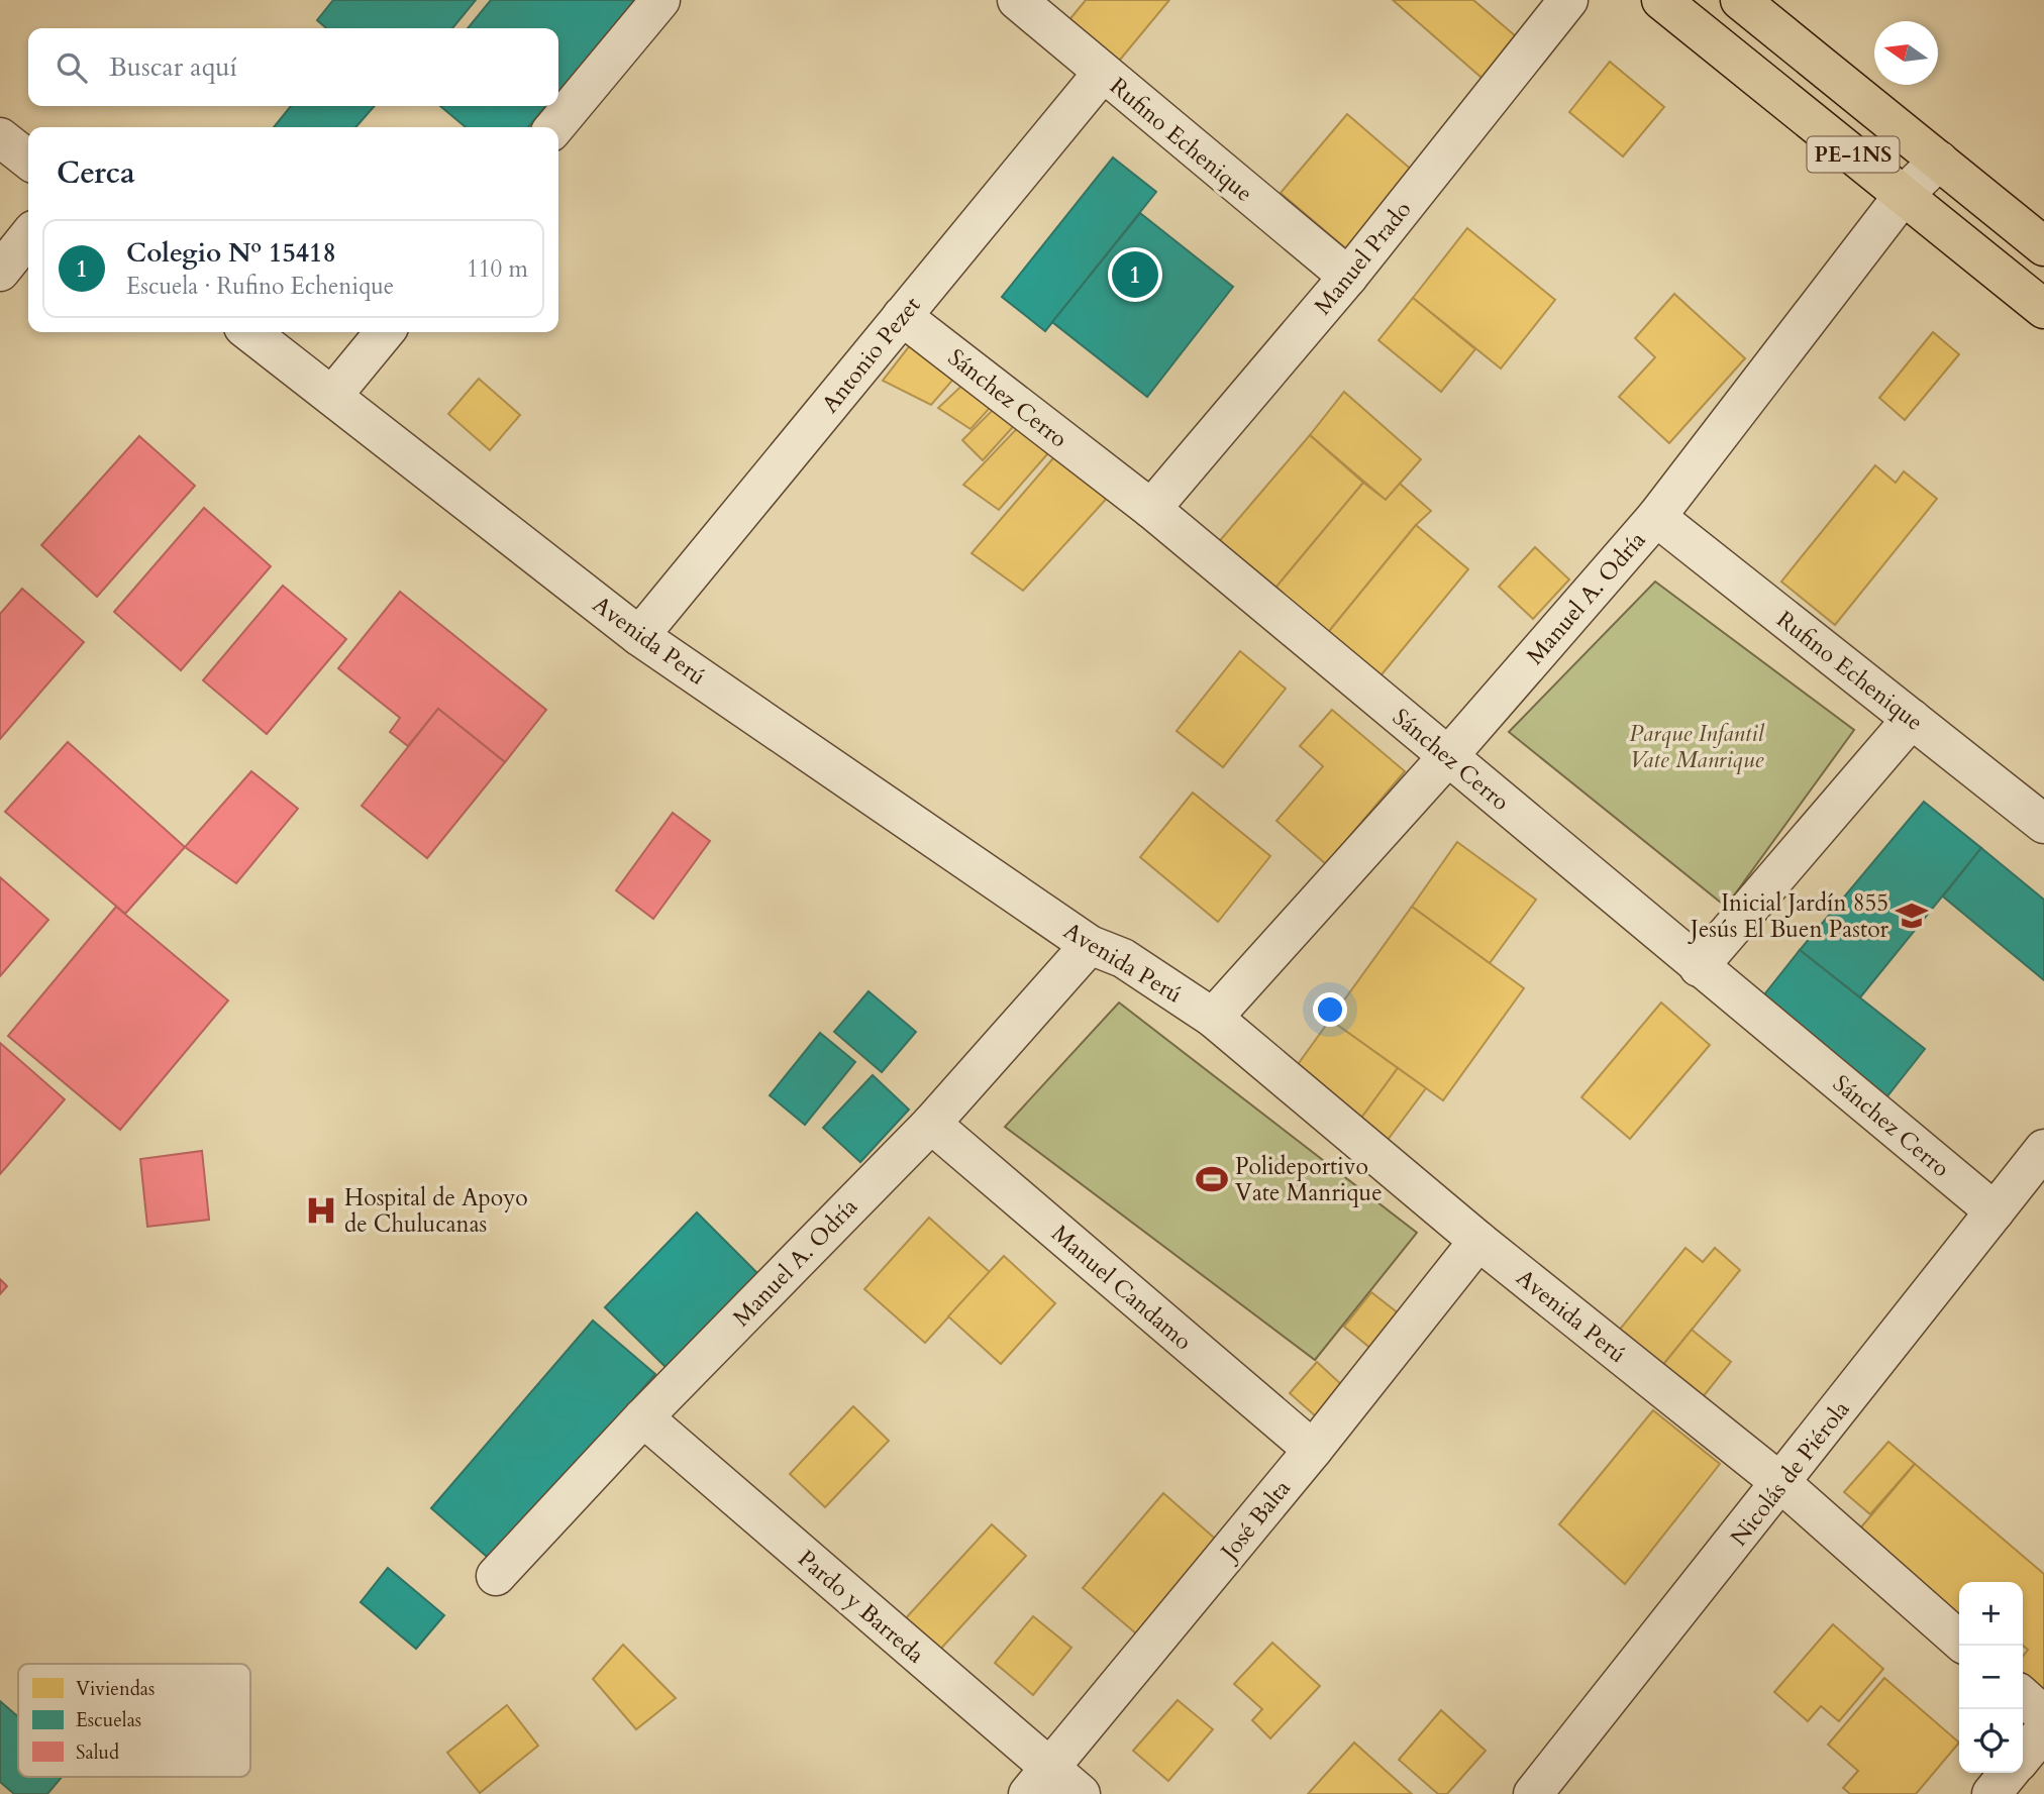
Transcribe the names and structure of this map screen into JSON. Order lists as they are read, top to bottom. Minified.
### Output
{"streets":{"main road":["PE-1NS"],"street":["Rufino Echenique","Manuel Prado","Antonio Pezet","Sánchez Cerro","Manuel A. Odría","Avenida Perú","Manuel Candamo","Nicolás de Piérola","José Balta","Pardo y Barreda"]},"crossings":[["Rufino Echenique","Manuel Prado"],["Rufino Echenique","Antonio Pezet"],["Rufino Echenique","Manuel A. Odría"],["PE-1NS","Manuel A. Odría"],["Manuel Prado","Sánchez Cerro"],["Antonio Pezet","Sánchez Cerro"],["Antonio Pezet","Avenida Perú"],["Sánchez Cerro","Manuel A. Odría"],["Sánchez Cerro","Nicolás de Piérola"],["Manuel A. Odría","Avenida Perú"],["Manuel A. Odría","Manuel Candamo"],["Manuel A. Odría","Pardo y Barreda"],["Avenida Perú","Nicolás de Piérola"],["Avenida Perú","José Balta"],["Manuel Candamo","José Balta"],["José Balta","Pardo y Barreda"]],"parks":["Parque Infantil Vate Manrique"],"places":{"school or university":["Inicial Jardín 855 Jesús El Buen Pastor"],"sports":["Polideportivo Vate Manrique"],"hospital":["Hospital de Apoyo de Chulucanas"]},"legend":["Viviendas","Escuelas","Salud"],"north":"left","page":{"search":"Buscar aquí","heading":"Cerca","list":[{"mark":"1","name":"Colegio Nº 15418","note":"Escuela · Rufino Echenique","value":"110 m"}],"pins":"1","map_buttons":["+","−"]}}
